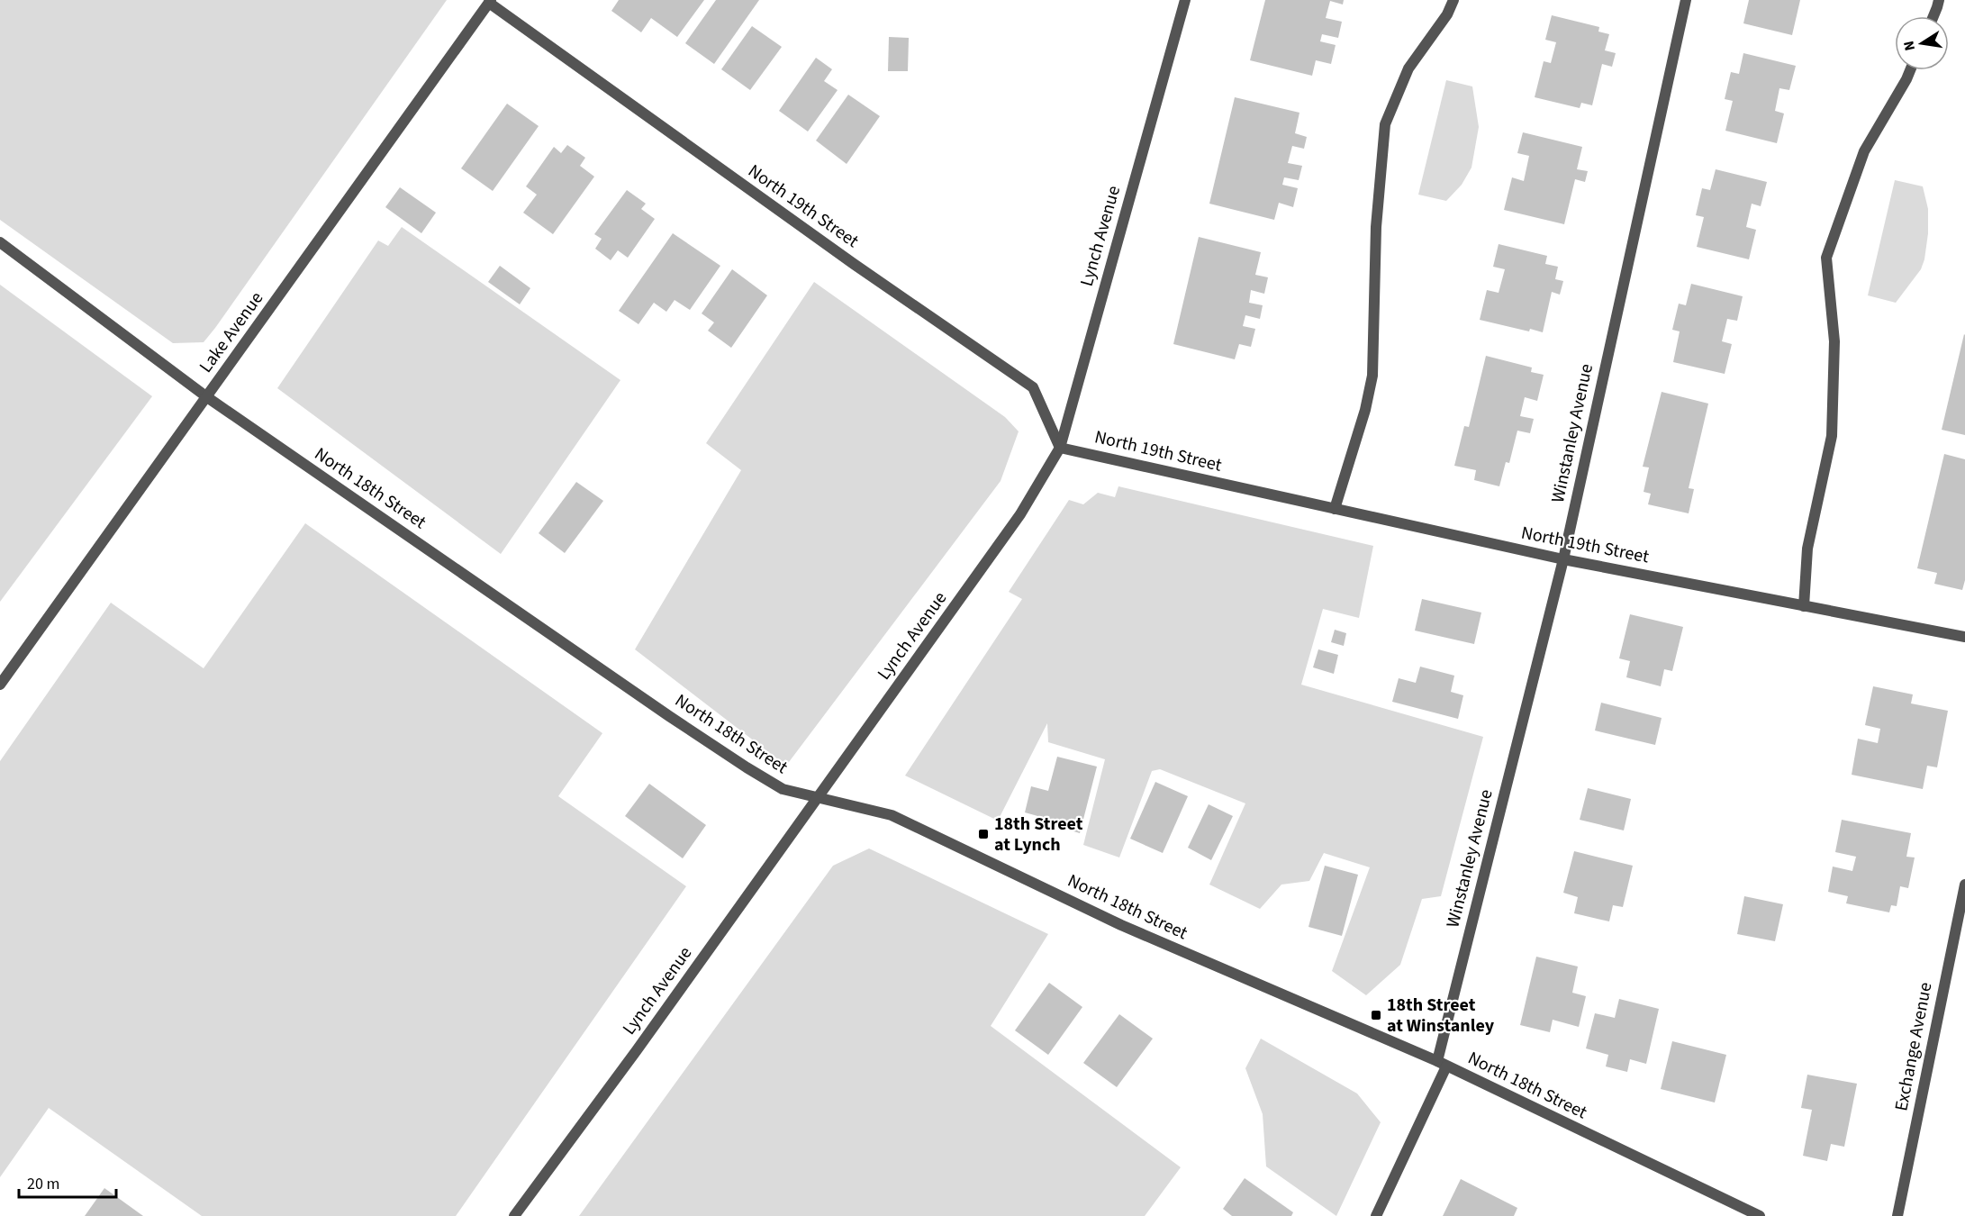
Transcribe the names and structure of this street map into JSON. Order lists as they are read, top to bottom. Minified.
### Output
{"streets":{"street":["North 19th Street","Lynch Avenue","Lake Avenue","Winstanley Avenue","North 18th Street","Exchange Avenue"]},"crossings":[["North 19th Street","Lynch Avenue"],["North 19th Street","Lake Avenue"],["North 19th Street","Winstanley Avenue"],["Lynch Avenue","North 18th Street"],["Lake Avenue","North 18th Street"],["Winstanley Avenue","North 18th Street"]],"places":{"transit":["18th Street at Lynch","18th Street at Winstanley"]},"scale_bar":"20 m","north":"left"}
